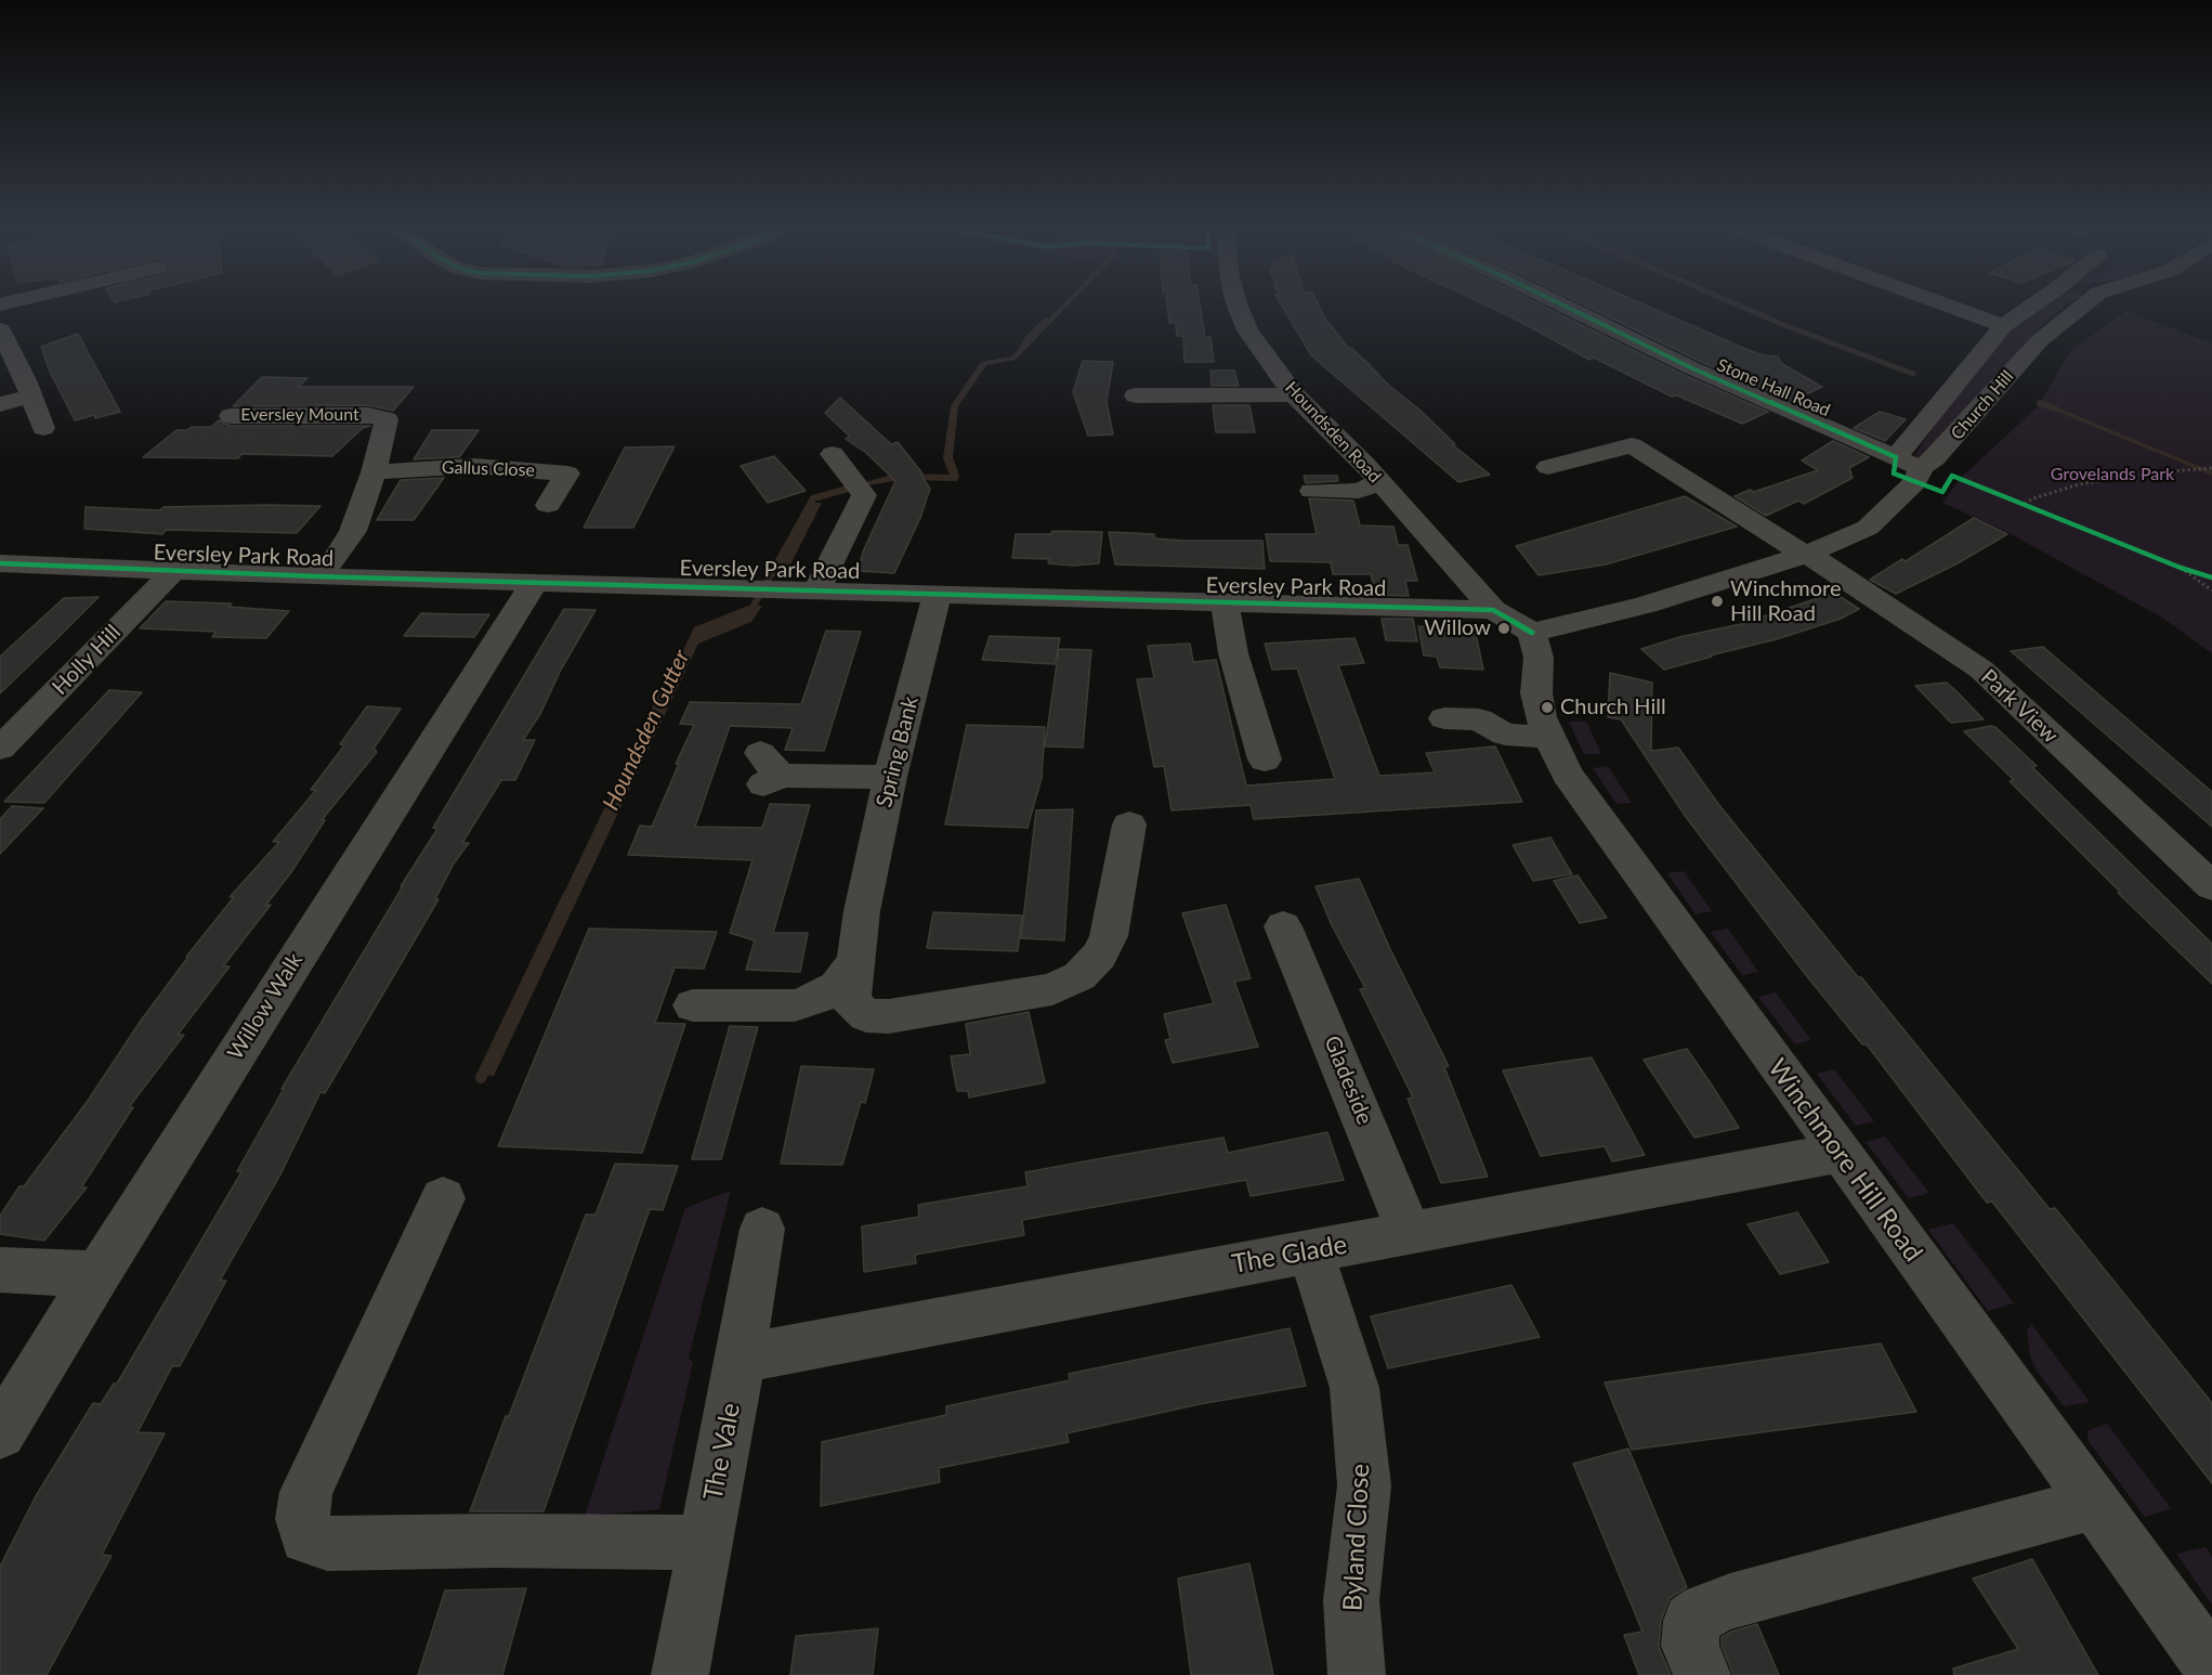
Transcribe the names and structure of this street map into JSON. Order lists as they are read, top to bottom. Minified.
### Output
{"streets":{"street":["Stone Hall Road","Church Hill","Eversley Mount","Houndsden Road","Gallus Close","Eversley Park Road","Holly Hill","Park View","Spring Bank","Willow Walk","Gladeside","Winchmore Hill Road","The Glade","The Vale","Byland Close"]},"crossings":[["Stone Hall Road","Church Hill"],["Church Hill","Eversley Park Road"],["Church Hill","Park View"],["Church Hill","Winchmore Hill Road"],["Eversley Mount","Gallus Close"],["Eversley Mount","Eversley Park Road"],["Houndsden Road","Eversley Park Road"],["Eversley Park Road","Holly Hill"],["Eversley Park Road","Spring Bank"],["Eversley Park Road","Willow Walk"],["Eversley Park Road","Winchmore Hill Road"],["Gladeside","The Glade"],["Winchmore Hill Road","The Glade"],["The Glade","The Vale"],["The Glade","Byland Close"]],"water":["Houndsden Gutter"],"parks":["Grovelands Park"],"places":["Winchmore Hill Road","Willow","Church Hill"]}
